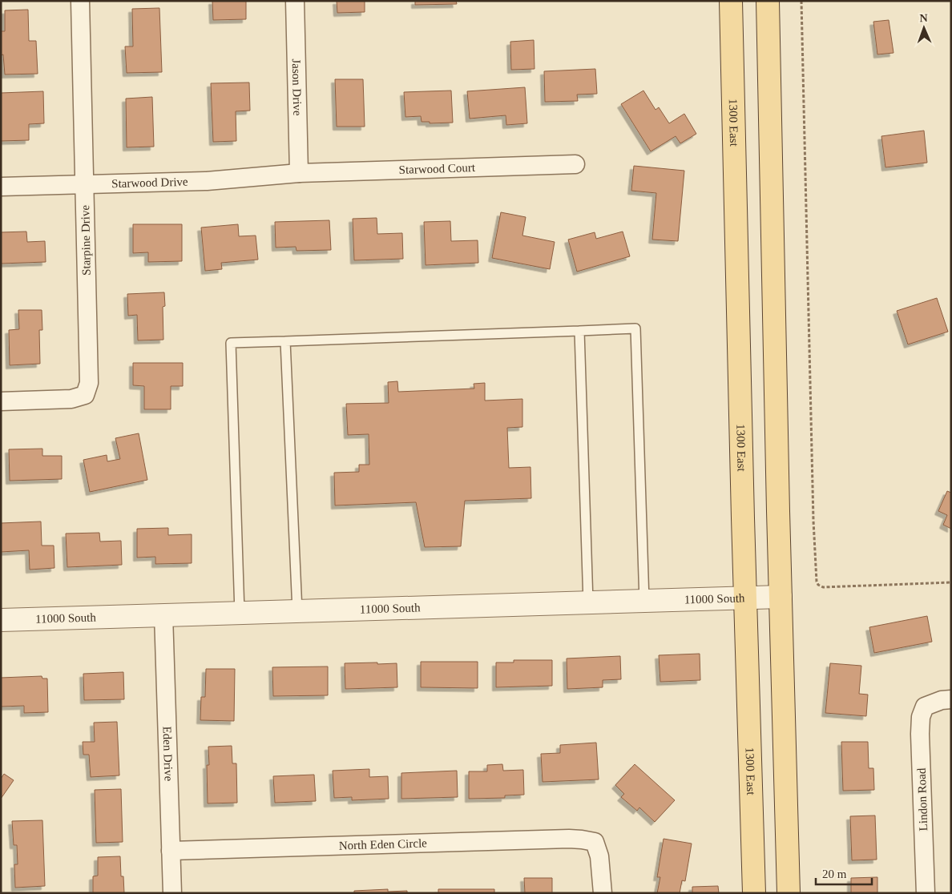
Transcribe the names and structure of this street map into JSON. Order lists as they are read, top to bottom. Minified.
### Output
{"streets":{"main road":["1300 East"],"street":["Jason Drive","Starwood Court","Starwood Drive","Starpine Drive","11000 South","Eden Drive","Lindon Road","North Eden Circle"]},"crossings":[["Jason Drive","Starwood Court"],["Jason Drive","Starwood Drive"],["1300 East","11000 South"],["Starwood Court","Starwood Drive"],["Starwood Drive","Starpine Drive"],["11000 South","Eden Drive"],["Eden Drive","North Eden Circle"]],"scale_bar":"20 m","north":"top"}
